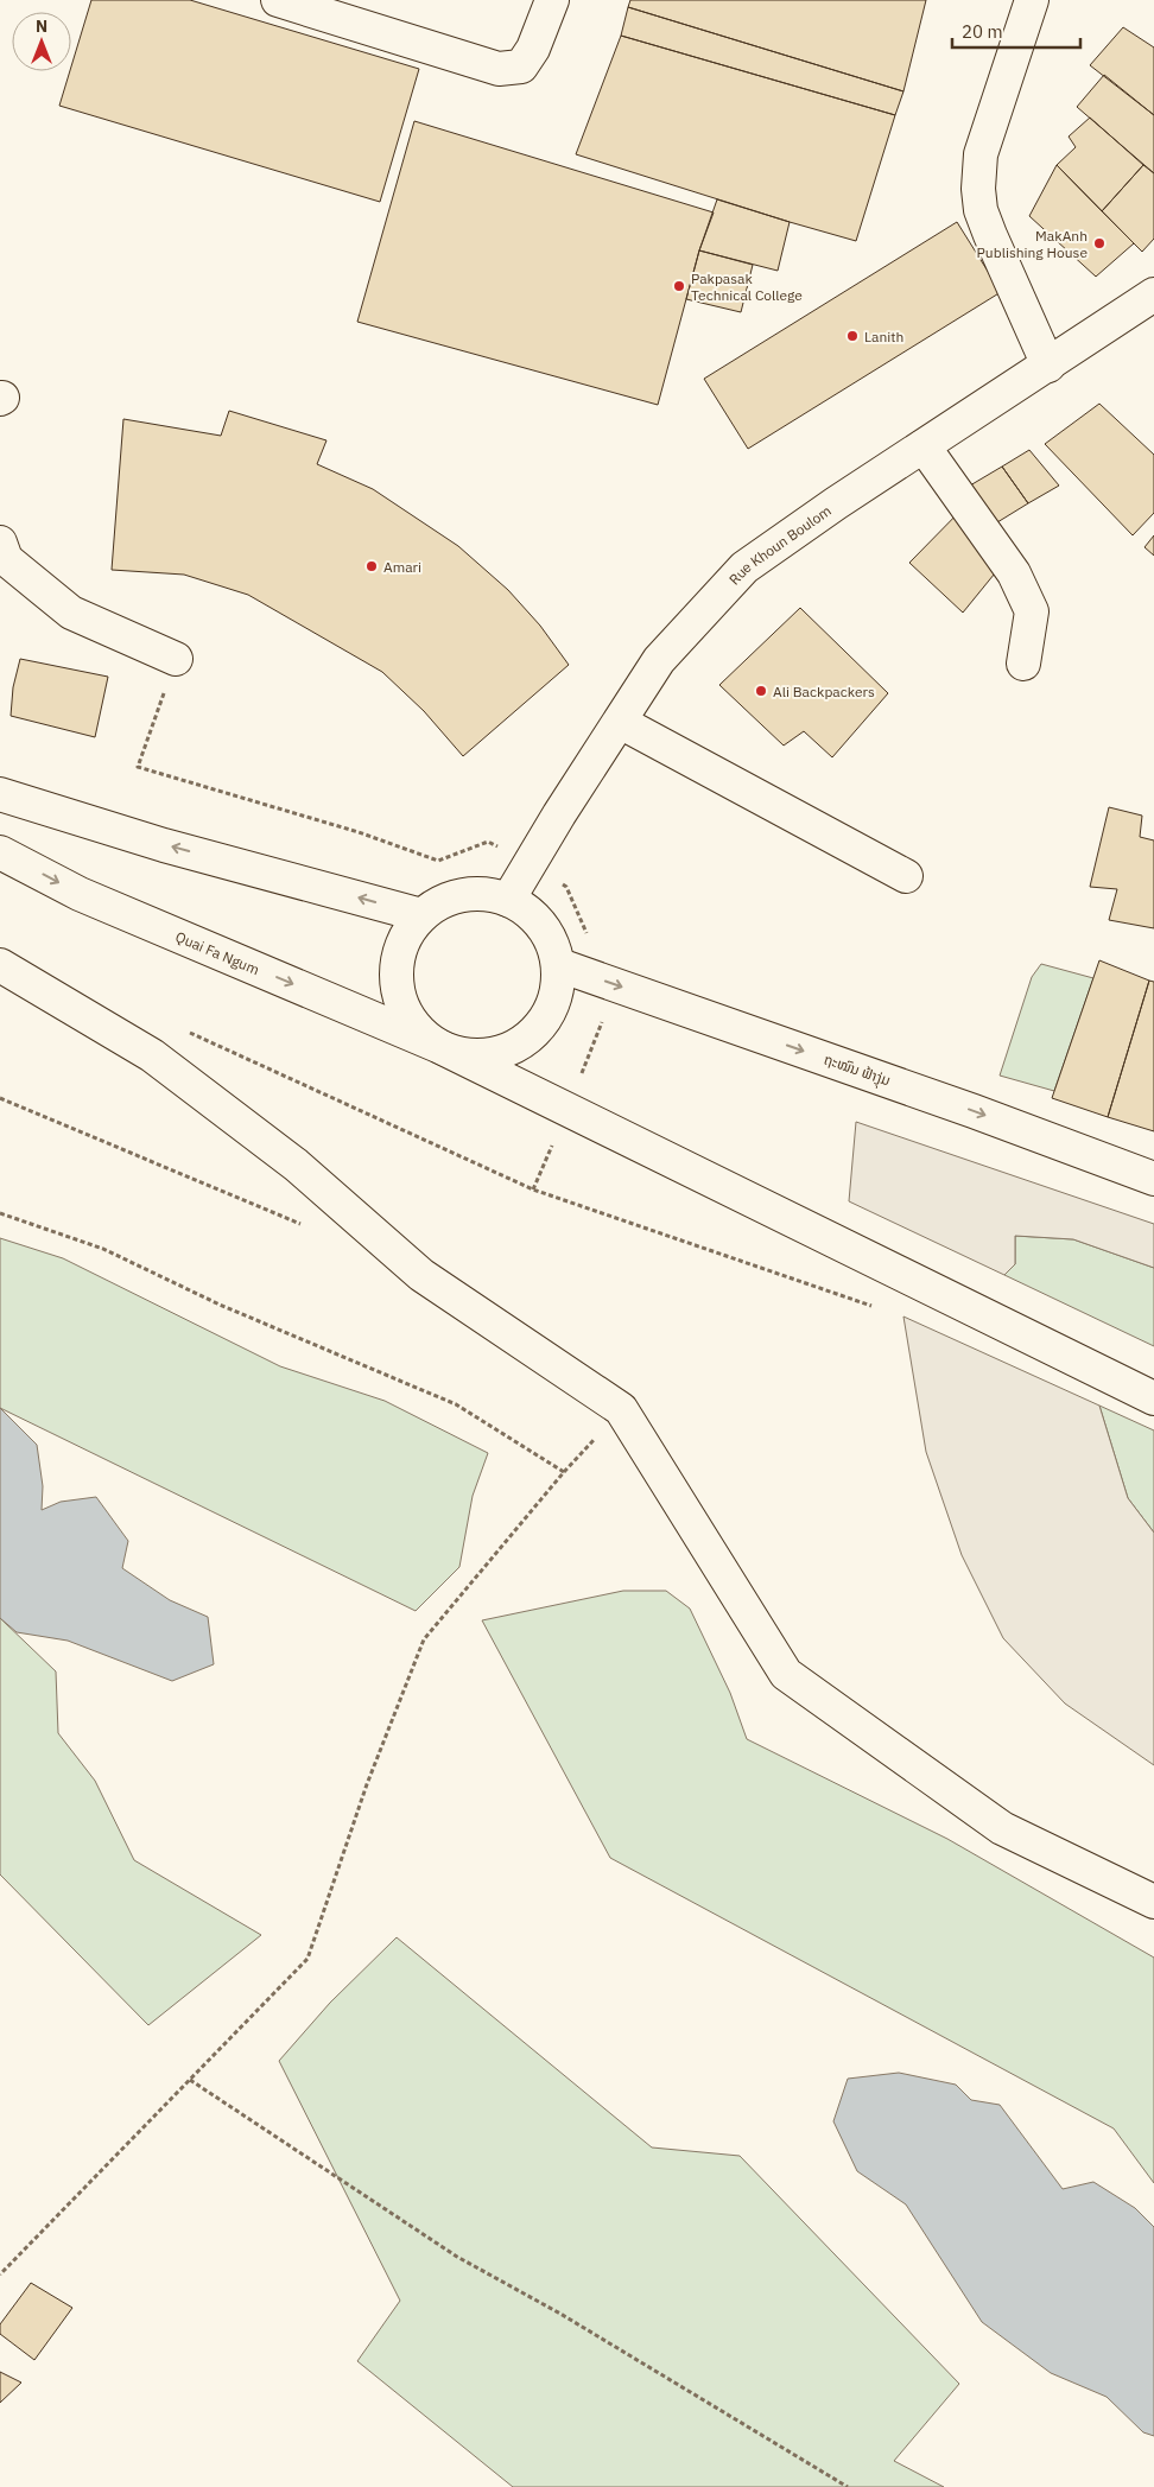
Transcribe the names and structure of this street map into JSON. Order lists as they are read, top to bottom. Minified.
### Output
{"streets":{"street":["Rue Khoun Boulom","Quai Fa Ngum","ຖະໝົນ ຟ້າງຸ່ມ"]},"crossings":[["Rue Khoun Boulom","Quai Fa Ngum"],["Rue Khoun Boulom","ຖະໝົນ ຟ້າງຸ່ມ"],["Quai Fa Ngum","ຖະໝົນ ຟ້າງຸ່ມ"]],"places":["MakAnh Publishing House","Pakpasak Technical College","Lanith","Amari","Ali Backpackers"],"scale_bar":"20 m","north":"top"}
